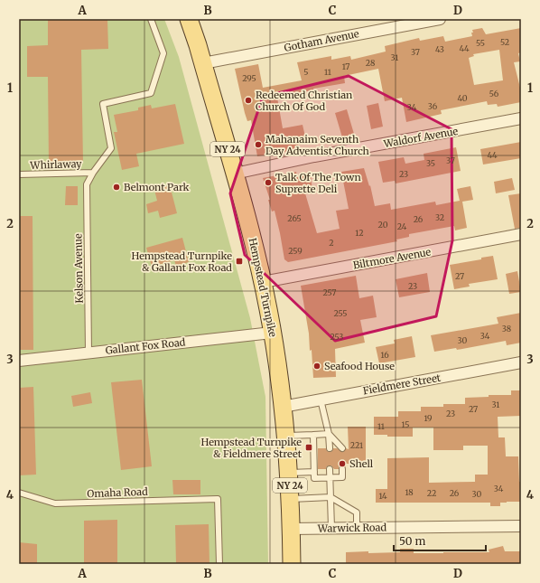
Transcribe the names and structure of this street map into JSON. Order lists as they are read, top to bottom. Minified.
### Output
{"streets":{"main road":["NY 24","Hempstead Turnpike"],"street":["Gotham Avenue","Waldorf Avenue","Biltmore Avenue","Gallant Fox Road","Fieldmere Street","Warwick Road"],"lane":["Whirlaway","Kelson Avenue","Omaha Road"]},"crossings":[["Gotham Avenue","Hempstead Turnpike"],["Waldorf Avenue","Hempstead Turnpike"],["Whirlaway","Kelson Avenue"],["Biltmore Avenue","Hempstead Turnpike"],["Kelson Avenue","Gallant Fox Road"],["Hempstead Turnpike","Gallant Fox Road"],["Hempstead Turnpike","Fieldmere Street"],["Hempstead Turnpike","Warwick Road"]],"places":{"other":["Redeemed Christian Church Of God","Mahanaim Seventh Day Adventist Church","Talk Of The Town Suprette Deli","Belmont Park","Seafood House","Shell"],"transit":["Hempstead Turnpike & Gallant Fox Road","Hempstead Turnpike & Fieldmere Street"]},"house_numbers":["52","55","44","43","37","31","28","17","5","11","295","56","40","36","34","44","37","35","23","32","265","26","20","24","12","2","259","27","23","257","255","38","34","253","30","16","31","27","23","19","15","11","221","34","18","22","26","30","14"],"scale_bar":"50 m","grid":{"columns":["A","B","C","D"],"rows":["1","2","3","4"]}}
